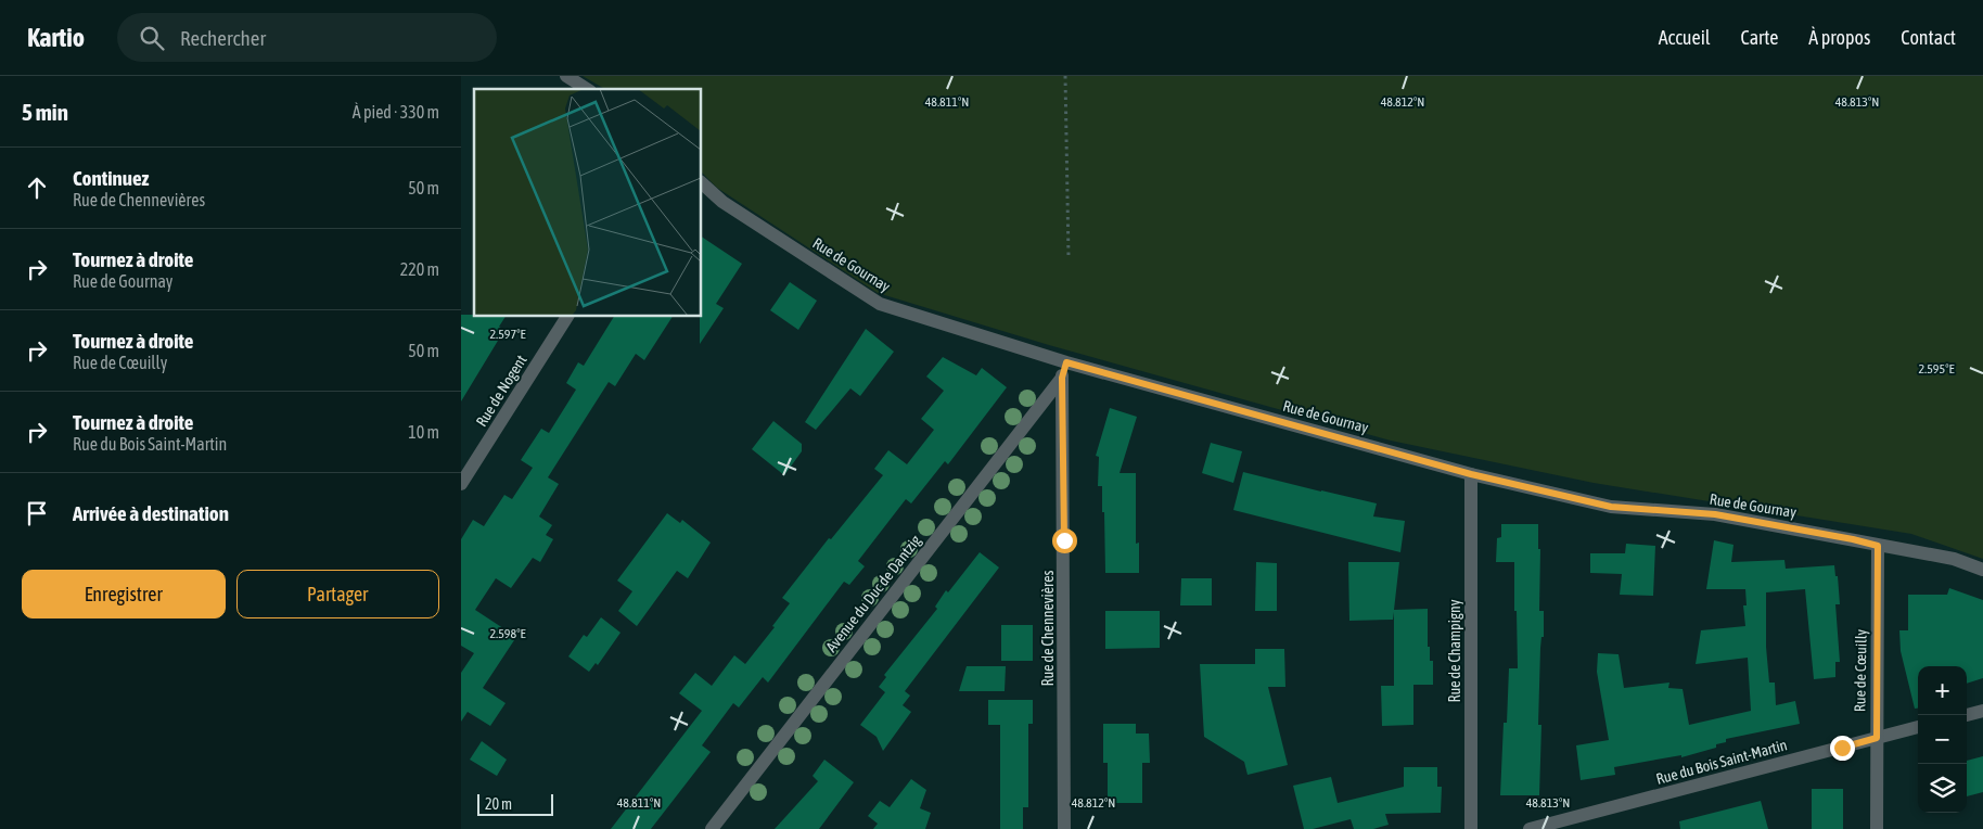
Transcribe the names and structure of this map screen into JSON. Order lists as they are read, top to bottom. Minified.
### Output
{"streets":{"street":["Rue de Gournay","Rue de Nogent","Avenue du Duc de Dantzig","Rue de Chennevières","Rue de Champigny","Rue de Cœuilly","Rue du Bois Saint-Martin"]},"crossings":[["Rue de Gournay","Rue de Chennevières"],["Rue de Gournay","Rue de Champigny"],["Rue de Gournay","Rue de Cœuilly"],["Avenue du Duc de Dantzig","Rue de Chennevières"],["Rue de Cœuilly","Rue du Bois Saint-Martin"]],"scale_bar":"20 m","page":{"header":"Kartio","search":"Rechercher","nav":["Accueil","Carte","À propos","Contact"],"heading":["5 min","À pied · 330 m"],"list":[["Continuez","Rue de Chennevières","50 m"],["Tournez à droite","Rue de Gournay","220 m"],["Tournez à droite","Rue de Cœuilly","50 m"],["Tournez à droite","Rue du Bois Saint-Martin","10 m"],"Arrivée à destination"],"buttons":["Enregistrer","Partager"],"map_buttons":["+","−"],"scale":"20 m"},"coordinates":["48.812°N","48.813°N","48.811°N","2.597°E","2.595°E","2.598°E"]}
